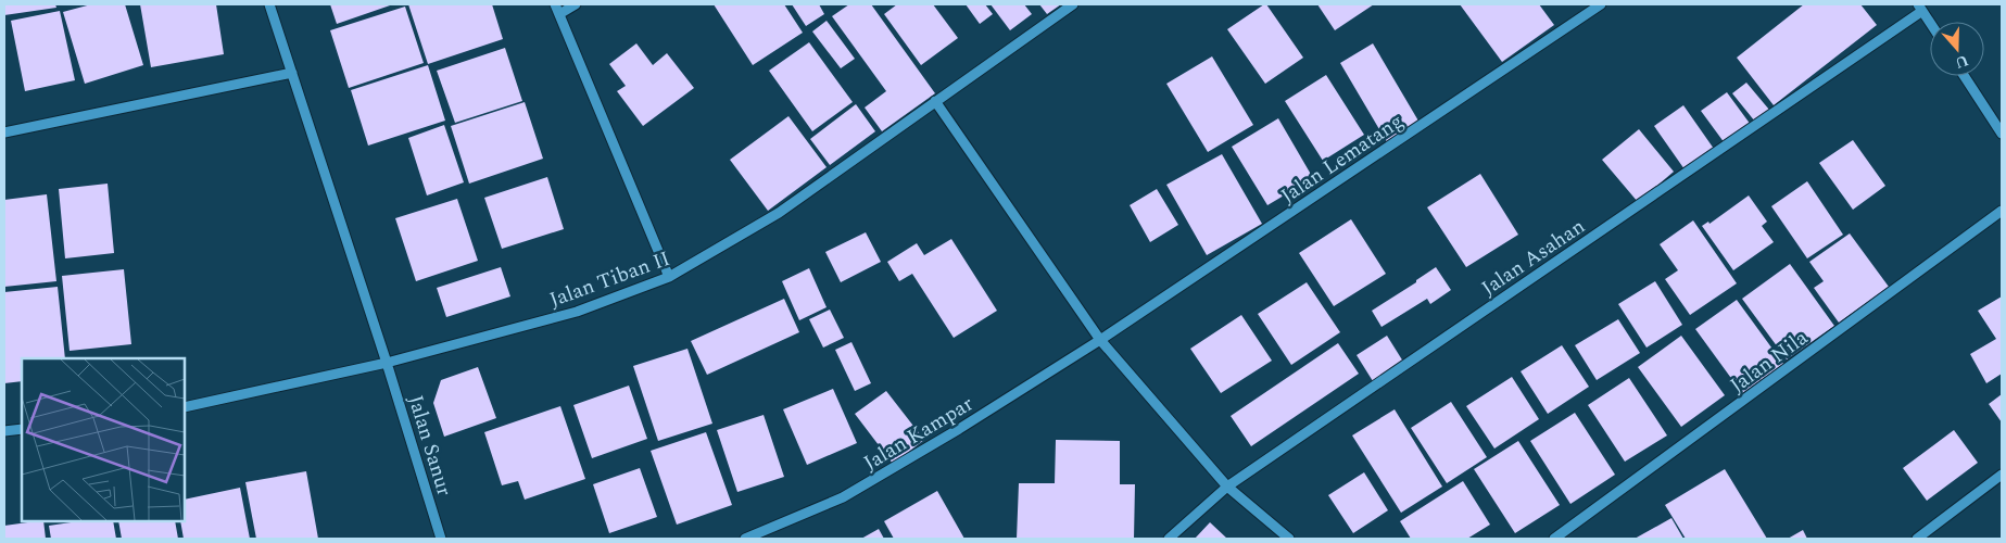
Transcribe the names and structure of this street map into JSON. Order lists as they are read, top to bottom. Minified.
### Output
{"streets":{"street":["Jalan Lematang","Jalan Asahan","Jalan Tiban II","Jalan Nila","Jalan Kampar","Jalan Sanur"]},"crossings":[["Jalan Lematang","Jalan Kampar"],["Jalan Tiban II","Jalan Sanur"]],"north":"bottom"}
